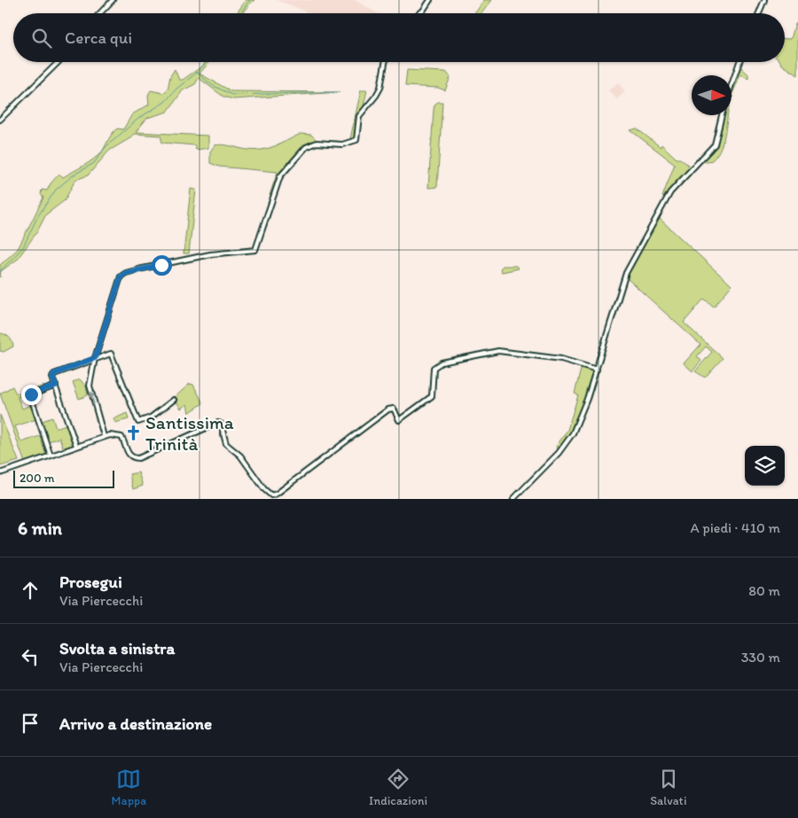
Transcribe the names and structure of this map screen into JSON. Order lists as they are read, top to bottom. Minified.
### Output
{"places":{"church":["Santissima Trinità"]},"scale_bar":"200 m","north":"right","page":{"search":"Cerca qui","scale":"200 m","heading":["6 min","A piedi · 410 m"],"list":[["Prosegui","Via Piercecchi","80 m"],["Svolta a sinistra","Via Piercecchi","330 m"],"Arrivo a destinazione"],"nav":["Mappa","Indicazioni","Salvati"]}}
